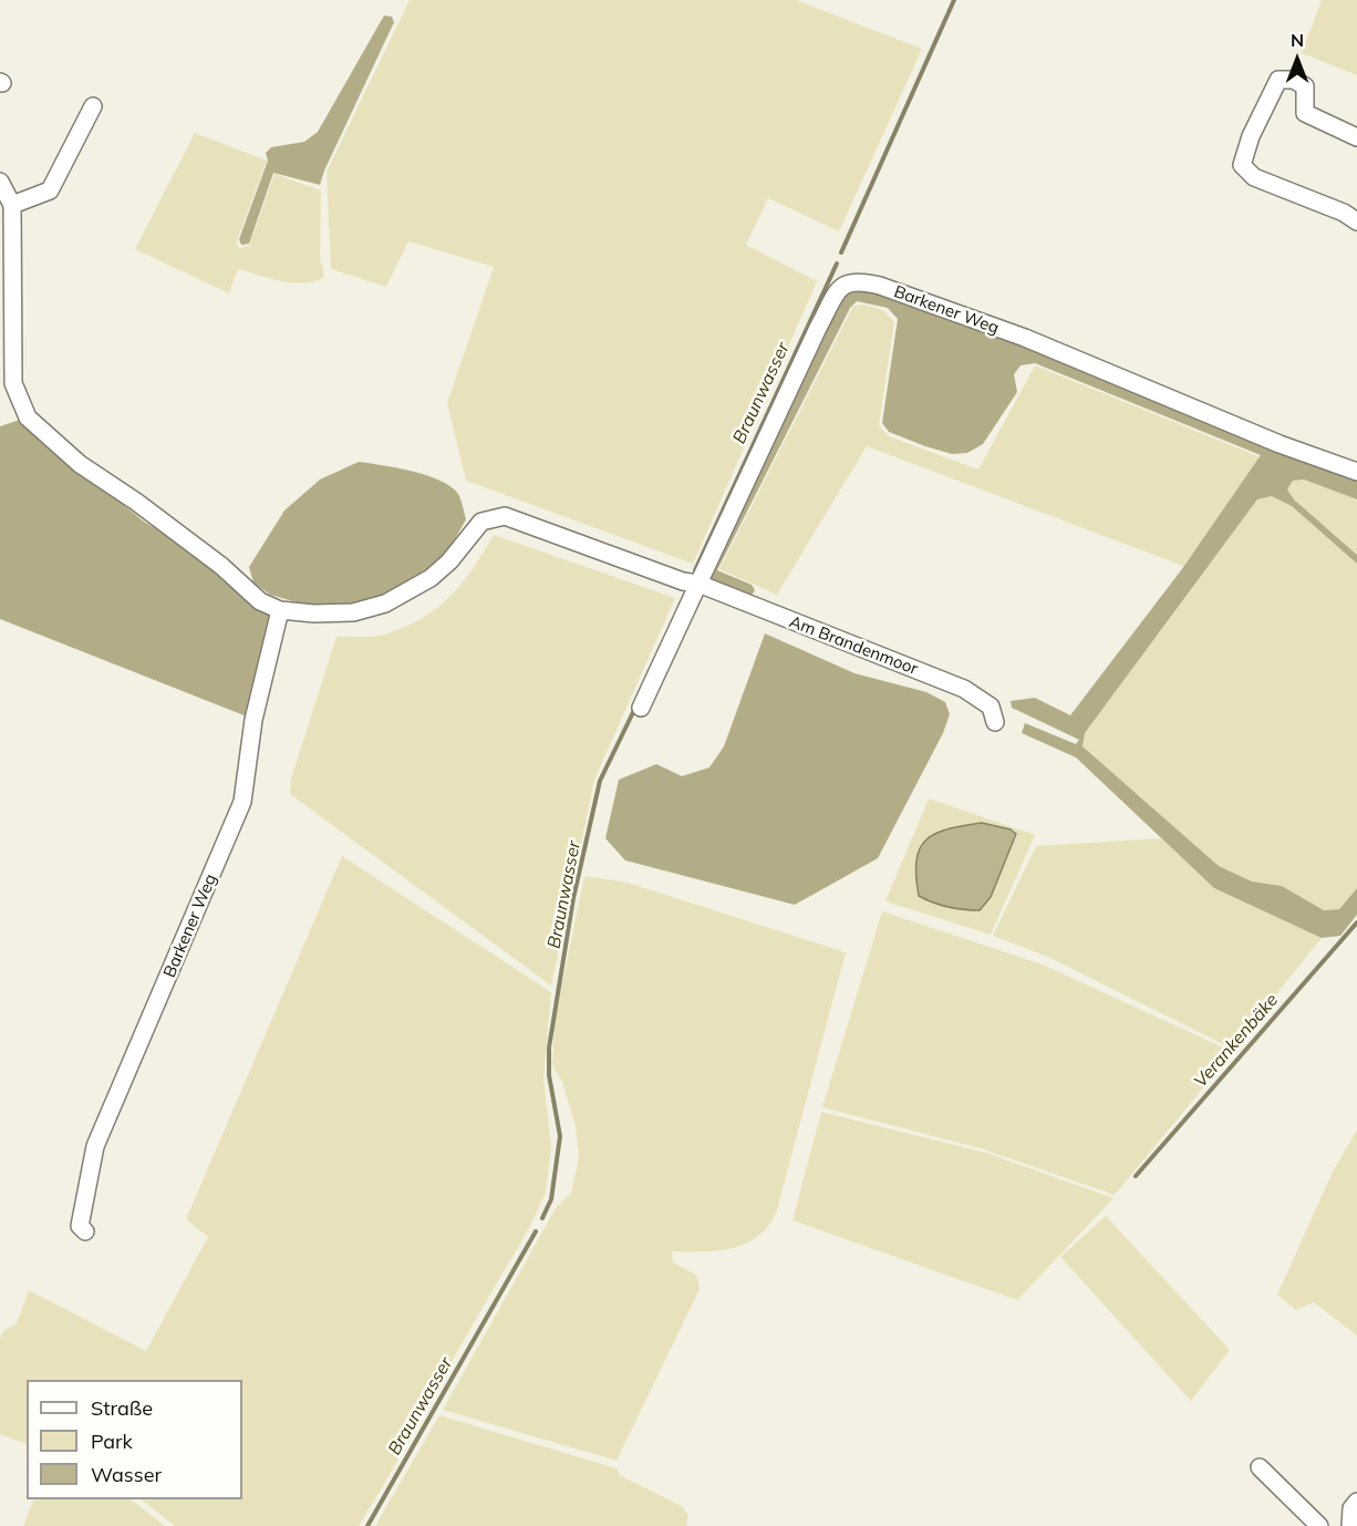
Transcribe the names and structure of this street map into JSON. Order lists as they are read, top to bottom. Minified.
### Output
{"streets":{"street":["Barkener Weg","Am Brandenmoor"]},"crossings":[["Barkener Weg","Am Brandenmoor"]],"water":["Braunwasser","Verankenbäke"],"legend":["Straße","Park","Wasser"],"north":"top"}
